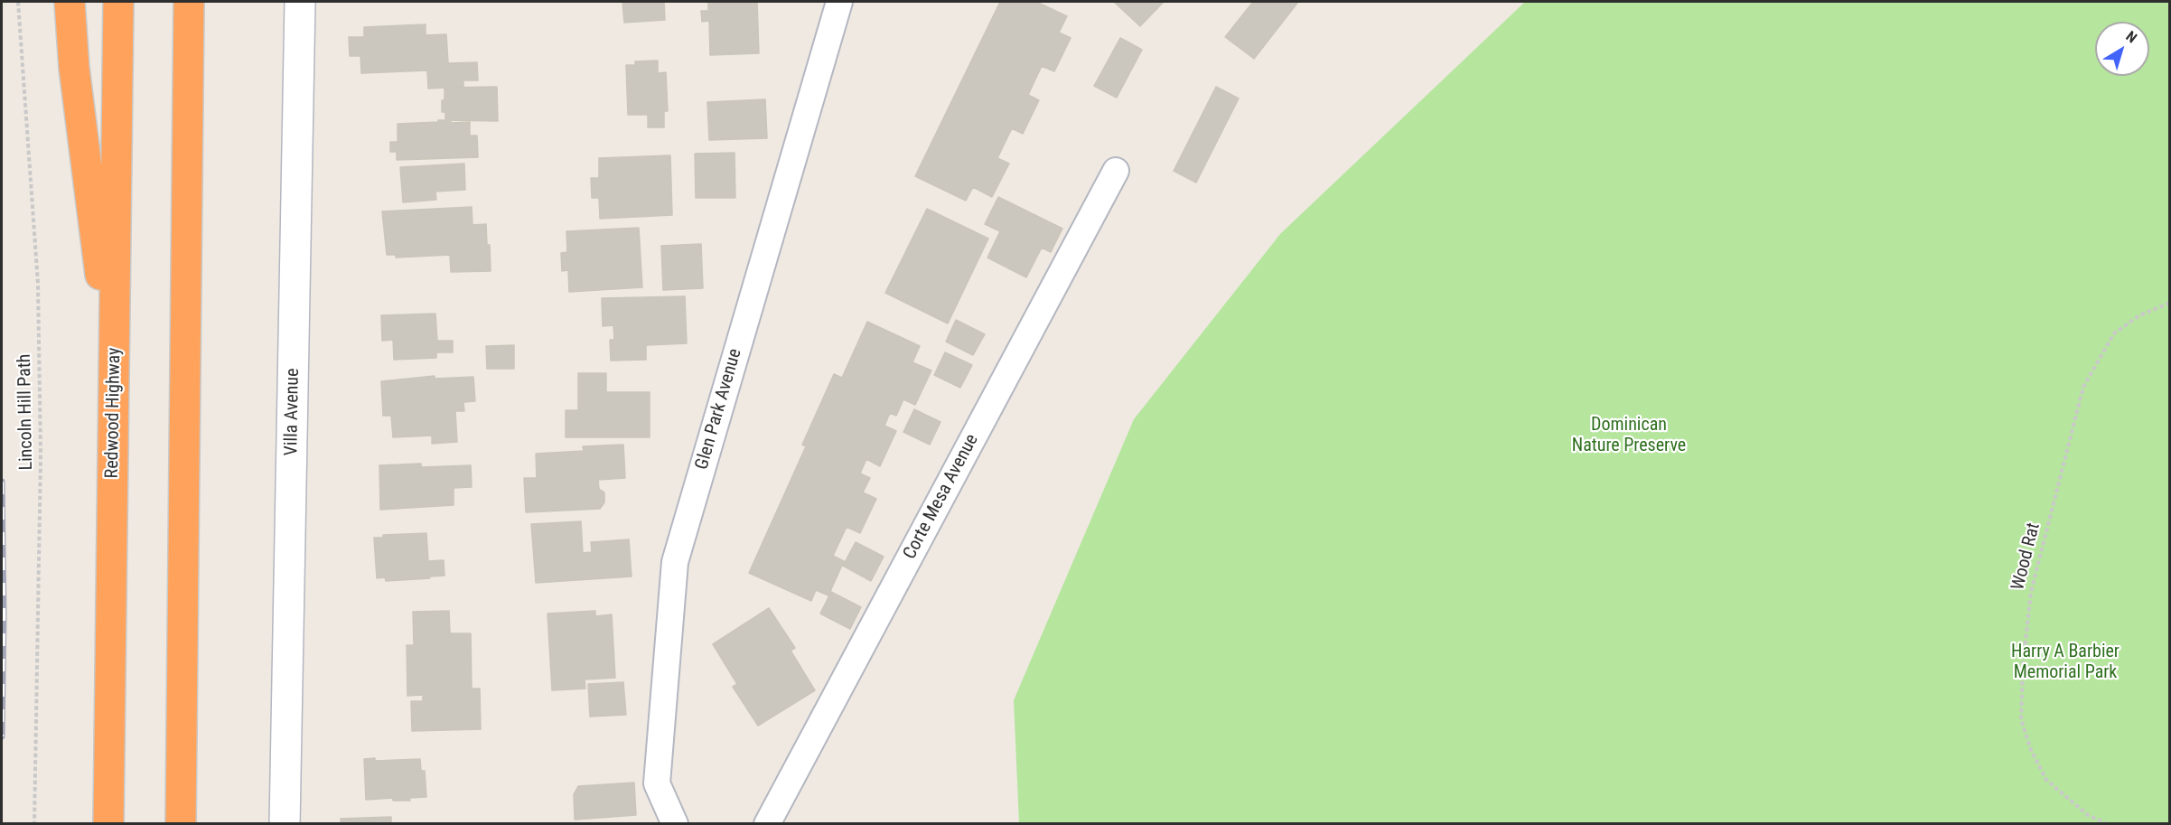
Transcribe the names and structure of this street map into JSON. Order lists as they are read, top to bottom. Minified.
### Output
{"streets":{"highway":["Redwood Highway"],"street":["Glen Park Avenue","Villa Avenue","Corte Mesa Avenue"],"path":["Lincoln Hill Path","Wood Rat"]},"parks":["Dominican Nature Preserve","Harry A Barbier Memorial Park"],"north":"top right"}
